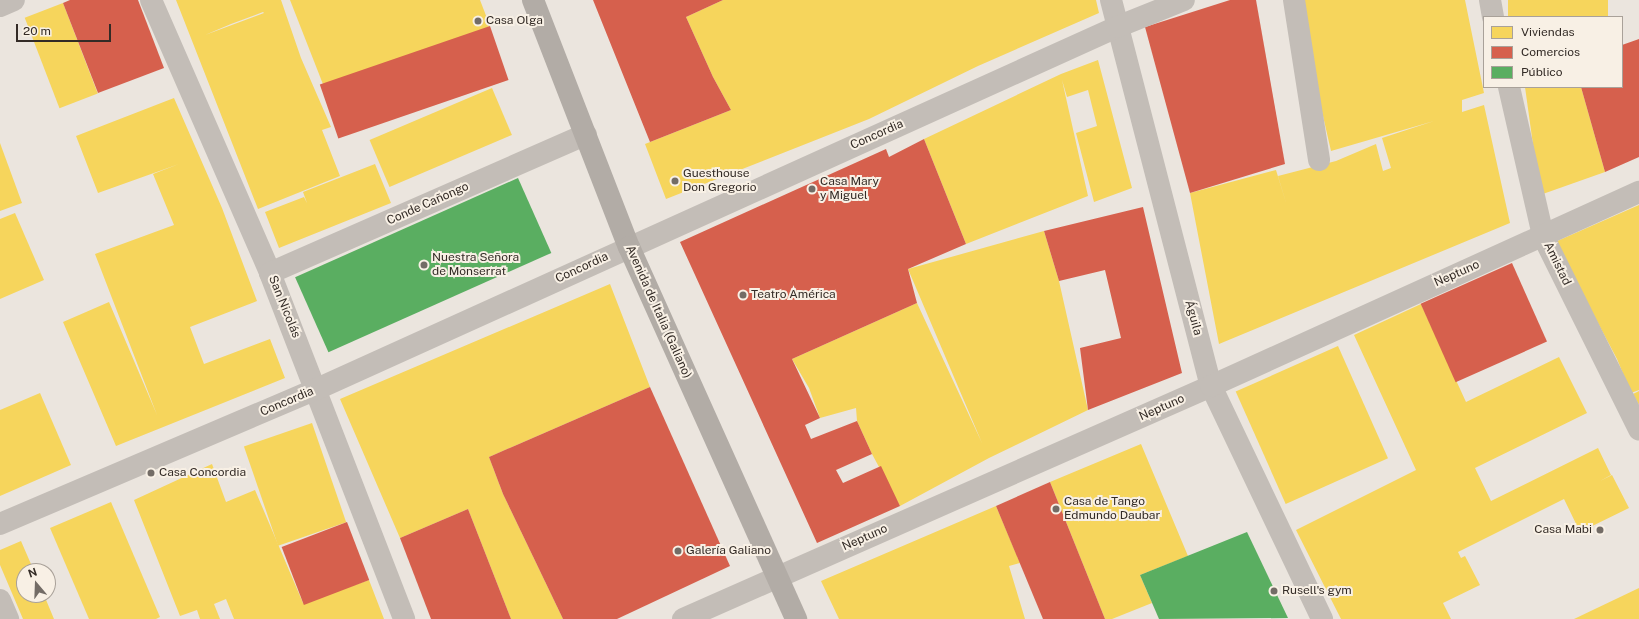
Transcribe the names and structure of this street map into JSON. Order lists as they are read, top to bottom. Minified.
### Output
{"streets":{"main road":["Avenida de Italia (Galiano)"],"street":["Concordia","Conde Cañongo","Amistad","Neptuno","San Nicolás","Águila"]},"crossings":[["Concordia","San Nicolás"],["Concordia","Avenida de Italia (Galiano)"],["Concordia","Águila"],["Conde Cañongo","San Nicolás"],["Conde Cañongo","Avenida de Italia (Galiano)"],["Amistad","Neptuno"],["Neptuno","Avenida de Italia (Galiano)"],["Neptuno","Águila"]],"places":["Casa Olga","Guesthouse Don Gregorio","Casa Mary y Miguel","Nuestra Señora de Monserrat","Teatro América","Casa Concordia","Casa de Tango Edmundo Daubar","Casa Mabi","Galería Galiano","Rusell's gym"],"legend":["Viviendas","Comercios","Público"],"scale_bar":"20 m","north":"top"}
